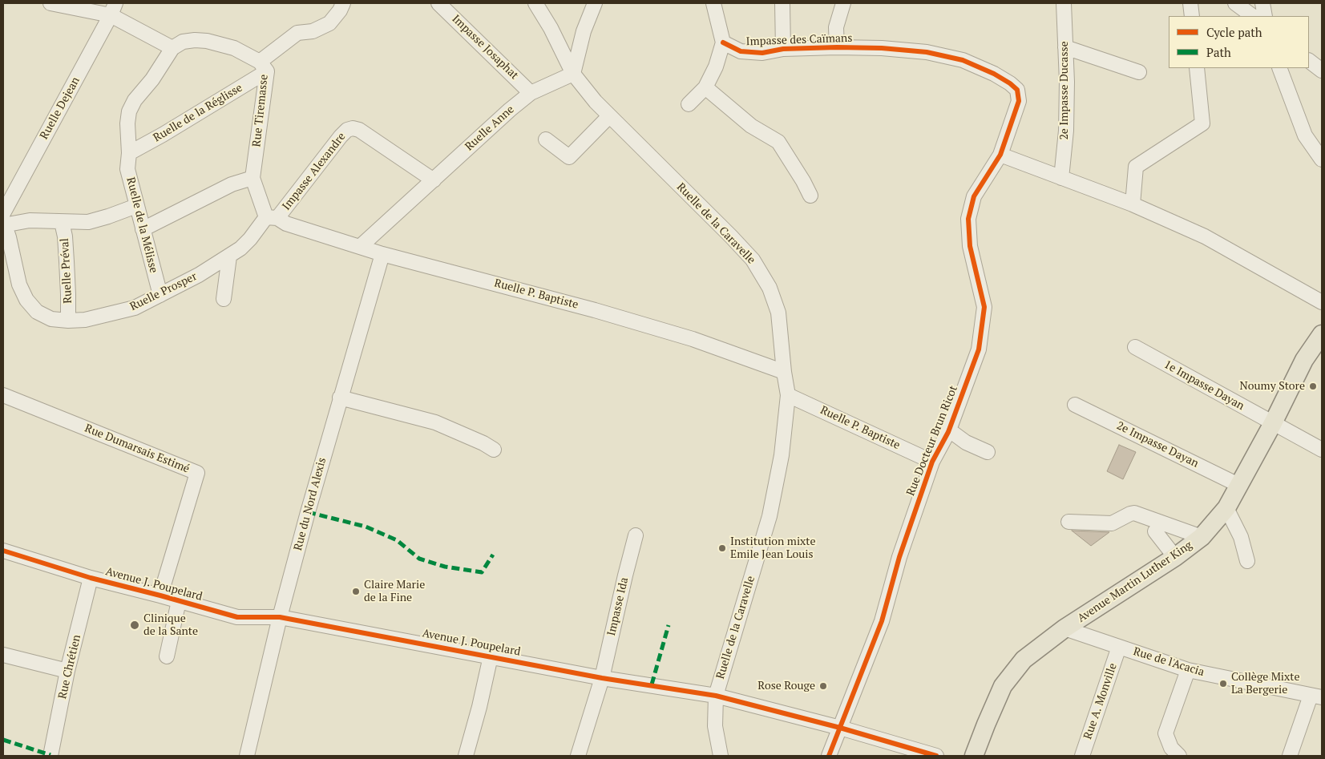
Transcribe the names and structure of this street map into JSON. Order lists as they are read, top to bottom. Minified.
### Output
{"streets":{"main road":["Avenue Martin Luther King"],"street":["Impasse des Caïmans","Impasse Josaphat","2e Impasse Ducasse","Ruelle Dejean","Rue Tiremasse","Ruelle de la Réglisse","Ruelle Anne","Impasse Alexandre","Ruelle de la Caravelle","Ruelle de la Mélisse","Ruelle Préval","Ruelle Prosper","Ruelle P. Baptiste","1e Impasse Dayan","Rue Docteur Brun Ricot","2e Impasse Dayan","Rue Dumarsais Estimé","Rue du Nord Alexis","Avenue J. Poupelard","Impasse Ida","Rue de l'Acacia","Rue Chrétien","Rue A. Monville"]},"crossings":[["Impasse des Caïmans","Rue Docteur Brun Ricot"],["Impasse Josaphat","Ruelle Anne"],["Rue Tiremasse","Ruelle de la Réglisse"],["Rue Tiremasse","Impasse Alexandre"],["Rue Tiremasse","Ruelle de la Mélisse"],["Rue Tiremasse","Ruelle Prosper"],["Rue Tiremasse","Ruelle P. Baptiste"],["Ruelle de la Réglisse","Ruelle de la Mélisse"],["Ruelle Anne","Impasse Alexandre"],["Ruelle Anne","Ruelle de la Caravelle"],["Ruelle Anne","Ruelle P. Baptiste"],["Impasse Alexandre","Ruelle Prosper"],["Impasse Alexandre","Ruelle P. Baptiste"],["Ruelle de la Caravelle","Ruelle P. Baptiste"],["Ruelle de la Caravelle","Avenue J. Poupelard"],["Ruelle de la Mélisse","Ruelle Prosper"],["Ruelle Préval","Ruelle Prosper"],["Ruelle Prosper","Ruelle P. Baptiste"],["Ruelle P. Baptiste","Rue Docteur Brun Ricot"],["Ruelle P. Baptiste","Rue du Nord Alexis"],["1e Impasse Dayan","Avenue Martin Luther King"],["Rue Docteur Brun Ricot","Avenue J. Poupelard"],["2e Impasse Dayan","Avenue Martin Luther King"],["Rue Dumarsais Estimé","Avenue J. Poupelard"],["Rue du Nord Alexis","Avenue J. Poupelard"],["Avenue Martin Luther King","Rue de l'Acacia"],["Avenue J. Poupelard","Impasse Ida"],["Avenue J. Poupelard","Rue Chrétien"],["Rue de l'Acacia","Rue A. Monville"]],"places":["Noumy Store","Institution mixte Emile Jean Louis","Claire Marie de la Fine","Clinique de la Sante","Collège Mixte La Bergerie","Rose Rouge"],"legend":["Cycle path","Path"]}
